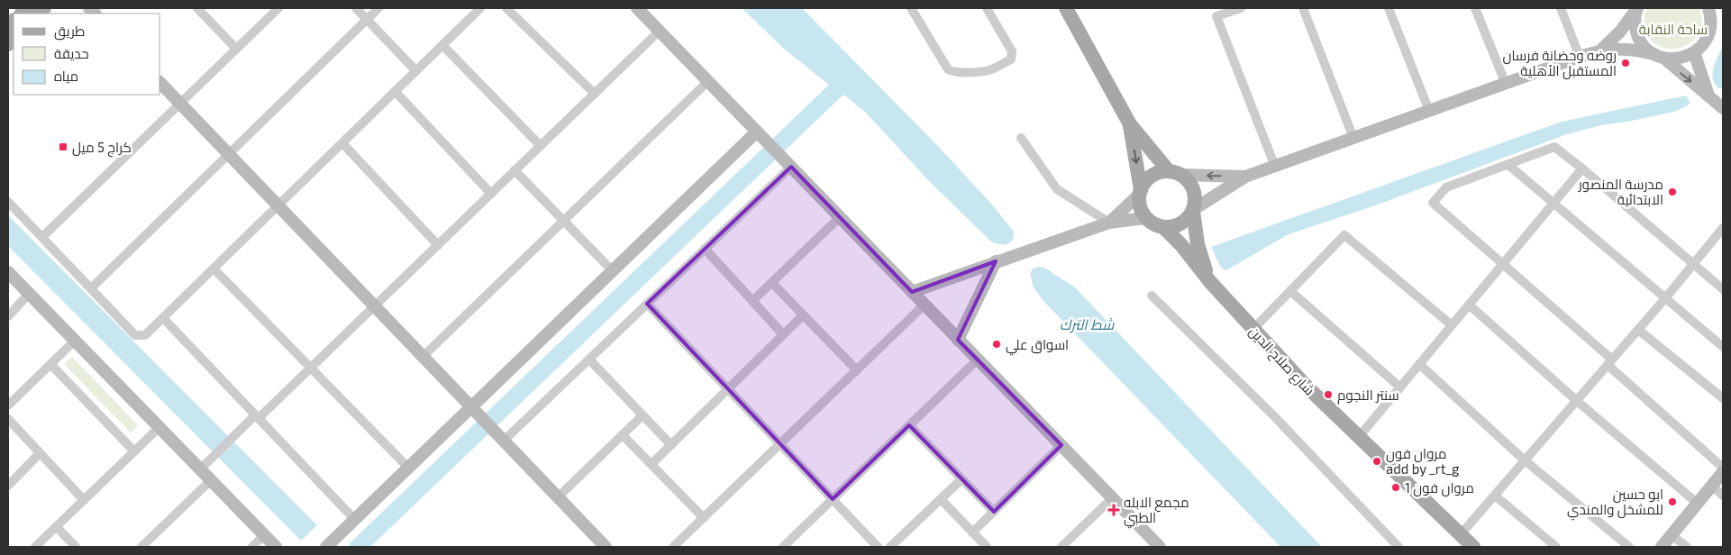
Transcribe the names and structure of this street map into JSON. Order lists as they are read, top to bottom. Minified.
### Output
{"streets":{"main road":["شارع صلاح الدين"]},"water":["شط الترك"],"parks":["ساحة النقابة"],"places":{"other":["روضه وحضانة فرسان المستقبل الأهلية","مدرسة المنصور الابتدائية","اسواق علي","سنتر النجوم","مروان فون add by _rt_g","مروان فون 1","ابو حسين للمشخل والمندي"],"transit":["كراج 5 ميل"],"health":["مجمع الابله الطبي"]},"legend":["طريق","حديقة","مياه"]}
